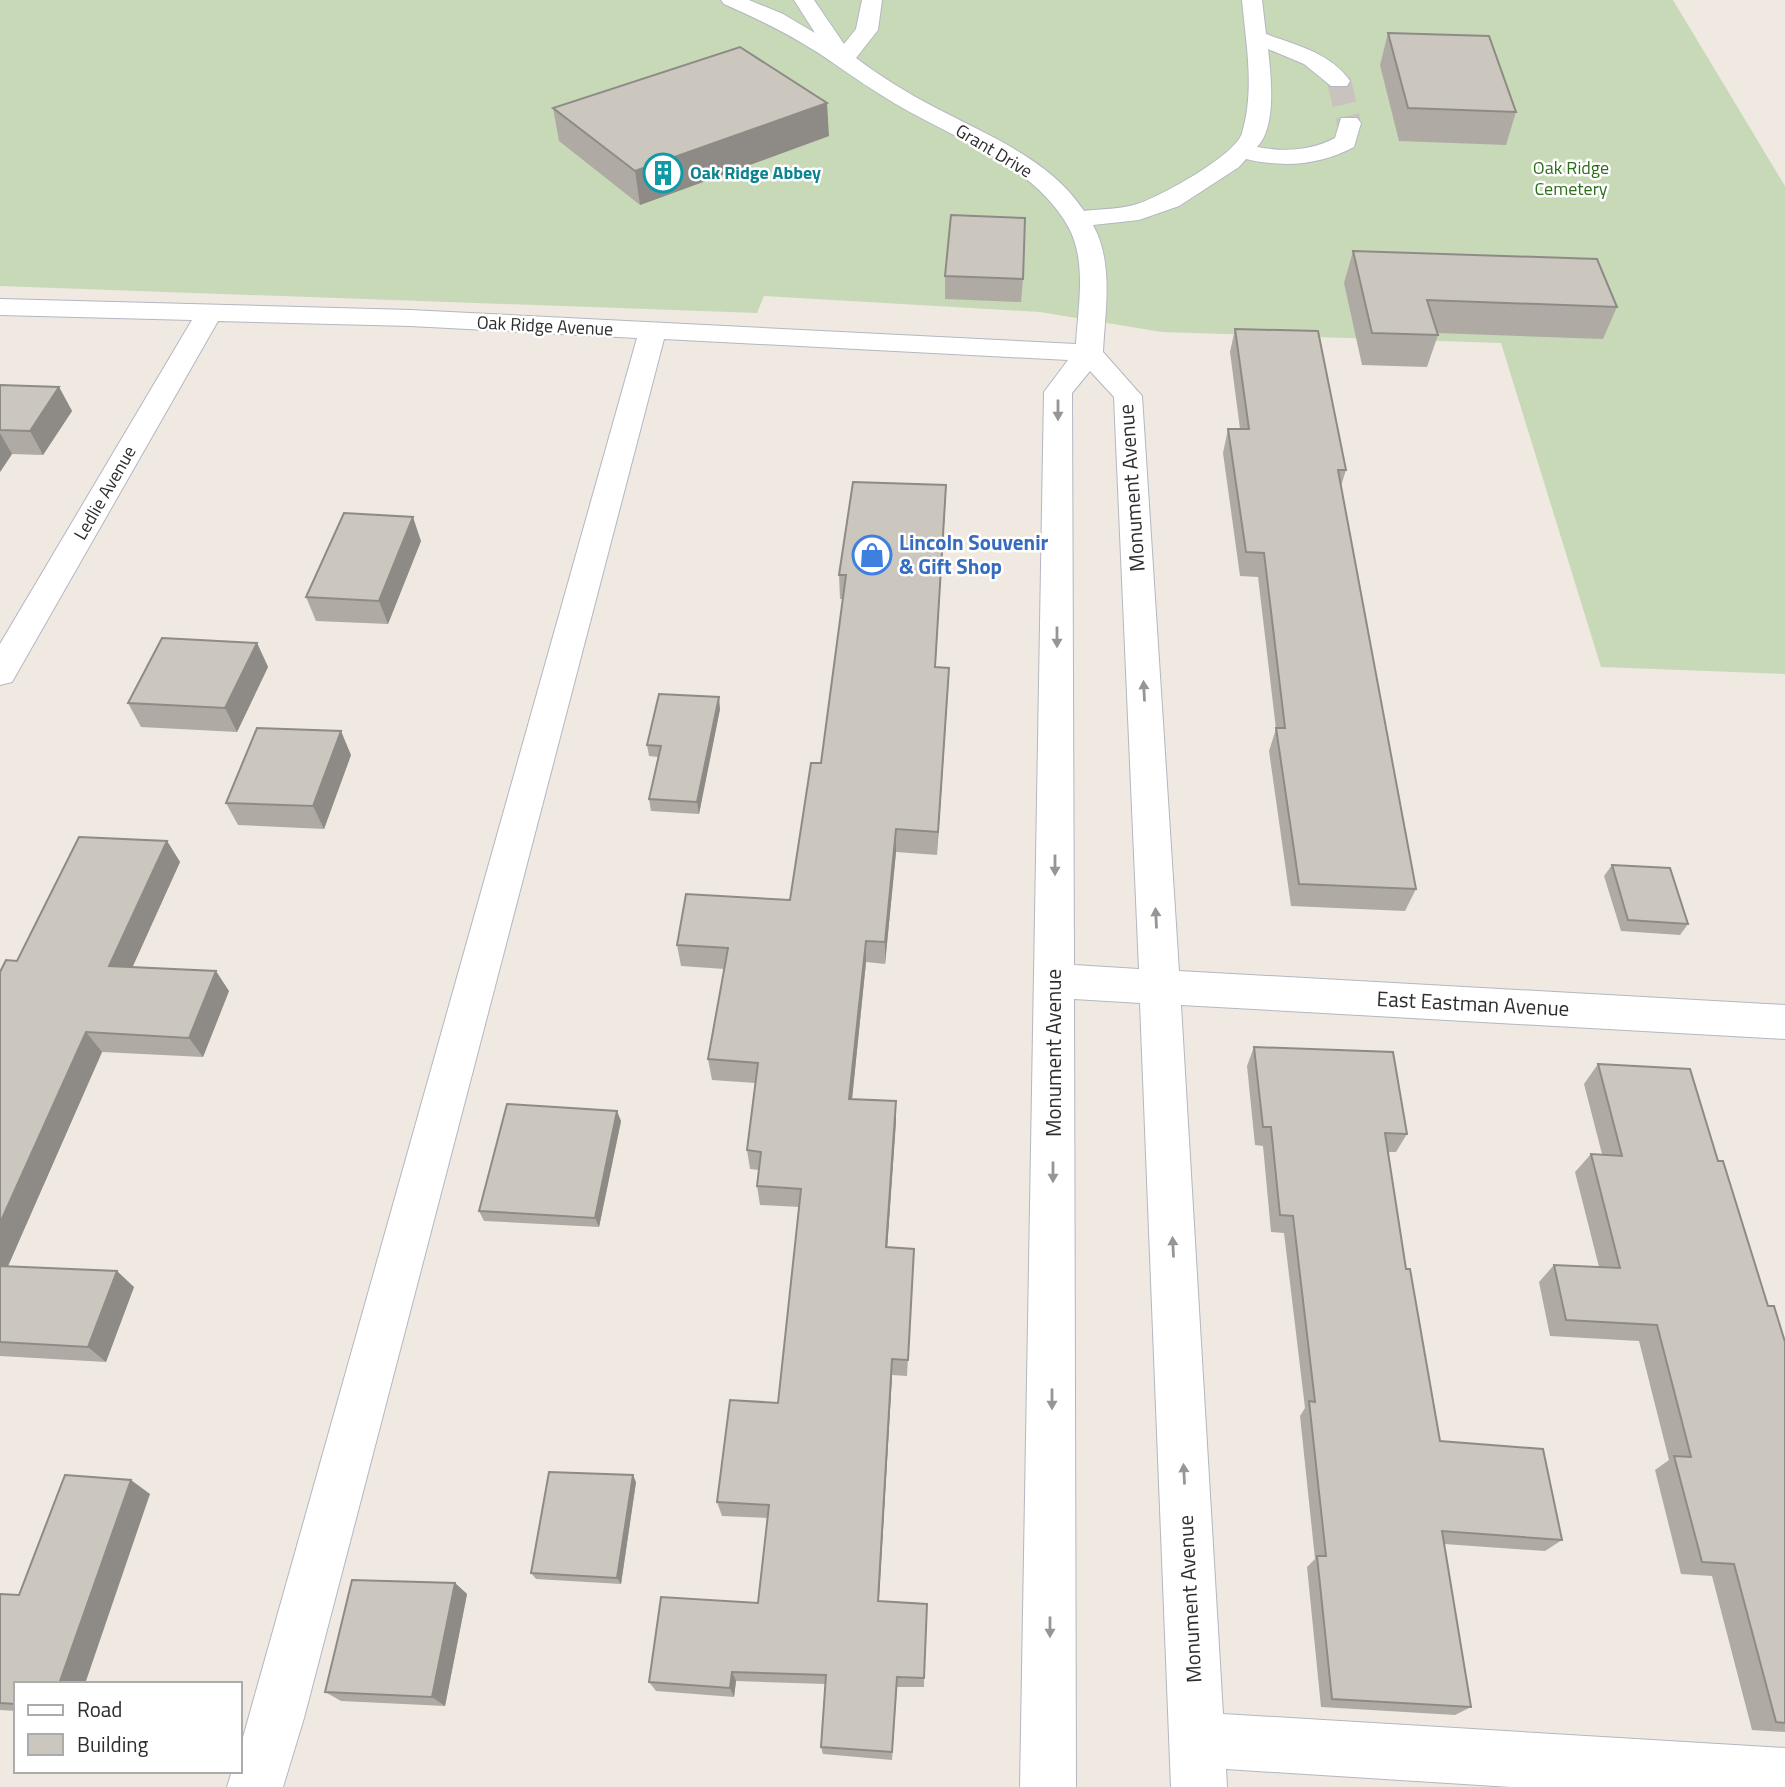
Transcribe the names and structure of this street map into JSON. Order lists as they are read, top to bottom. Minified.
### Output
{"streets":{"street":["Grant Drive","Oak Ridge Avenue","Monument Avenue","Ledlie Avenue","East Eastman Avenue"]},"crossings":[["Grant Drive","Oak Ridge Avenue"],["Grant Drive","Monument Avenue"],["Oak Ridge Avenue","Monument Avenue"],["Oak Ridge Avenue","Ledlie Avenue"],["Monument Avenue","East Eastman Avenue"]],"parks":["Oak Ridge Cemetery"],"places":{"building":["Oak Ridge Abbey"],"shop":["Lincoln Souvenir & Gift Shop"]},"legend":["Road","Building"]}
